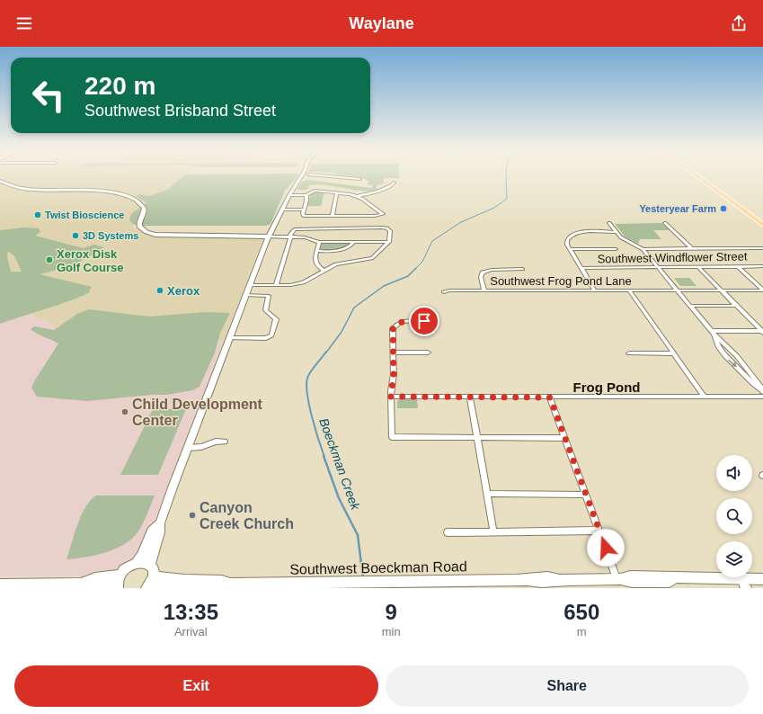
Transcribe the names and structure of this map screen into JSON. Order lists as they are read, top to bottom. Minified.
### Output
{"streets":{"main road":["Southwest Boeckman Road"],"street":["Southwest Windflower Street","Southwest Frog Pond Lane"]},"districts":["Frog Pond"],"water":["Boeckman Creek"],"places":["Yesteryear Farm","Twist Bioscience","3D Systems","Xerox Disk Golf Course","Xerox","Child Development Center","Canyon Creek Church"],"page":{"header":"Waylane","turn":["220 m","Southwest Brisband Street"],"eta":["13:35","Arrival","9","min","650","m"],"buttons":["Exit","Share"]}}
